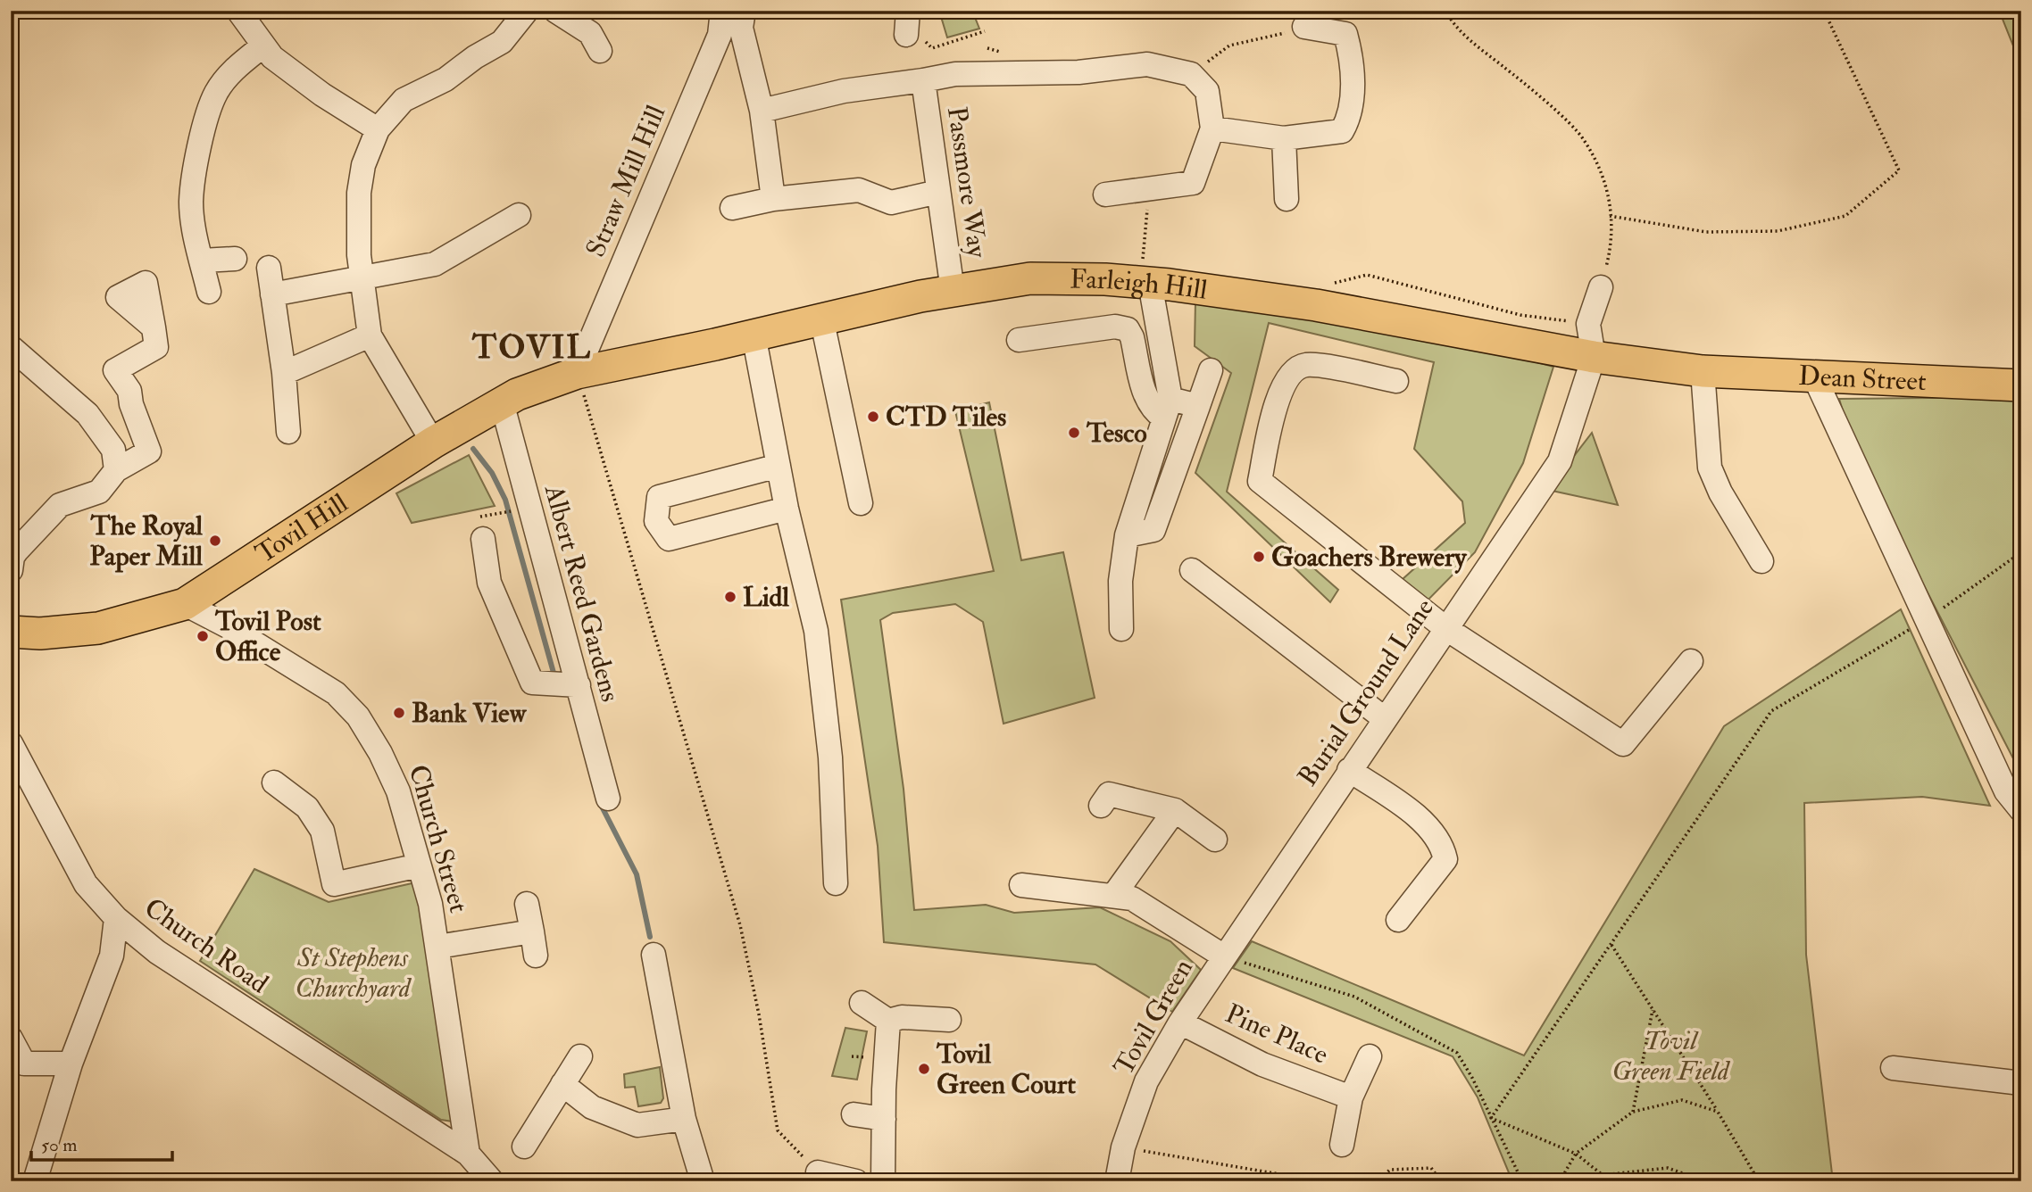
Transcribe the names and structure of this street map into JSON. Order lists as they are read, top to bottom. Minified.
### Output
{"streets":{"main road":["Farleigh Hill","Dean Street","Tovil Hill"],"street":["Straw Mill Hill","Passmore Way","Albert Reed Gardens","Burial Ground Lane","Church Street","Church Road","Tovil Green","Pine Place"]},"crossings":[["Straw Mill Hill","Farleigh Hill"],["Straw Mill Hill","Tovil Hill"],["Passmore Way","Farleigh Hill"],["Farleigh Hill","Dean Street"],["Farleigh Hill","Tovil Hill"],["Farleigh Hill","Burial Ground Lane"],["Tovil Hill","Albert Reed Gardens"],["Tovil Hill","Church Street"],["Burial Ground Lane","Tovil Green"],["Church Street","Church Road"],["Tovil Green","Pine Place"]],"districts":["TOVIL"],"parks":["St Stephens Churchyard","Tovil Green Field"],"places":["CTD Tiles","Tesco","The Royal Paper Mill","Goachers Brewery","Lidl","Tovil Post Office","Bank View","Tovil Green Court"],"scale_bar":"50 m"}
